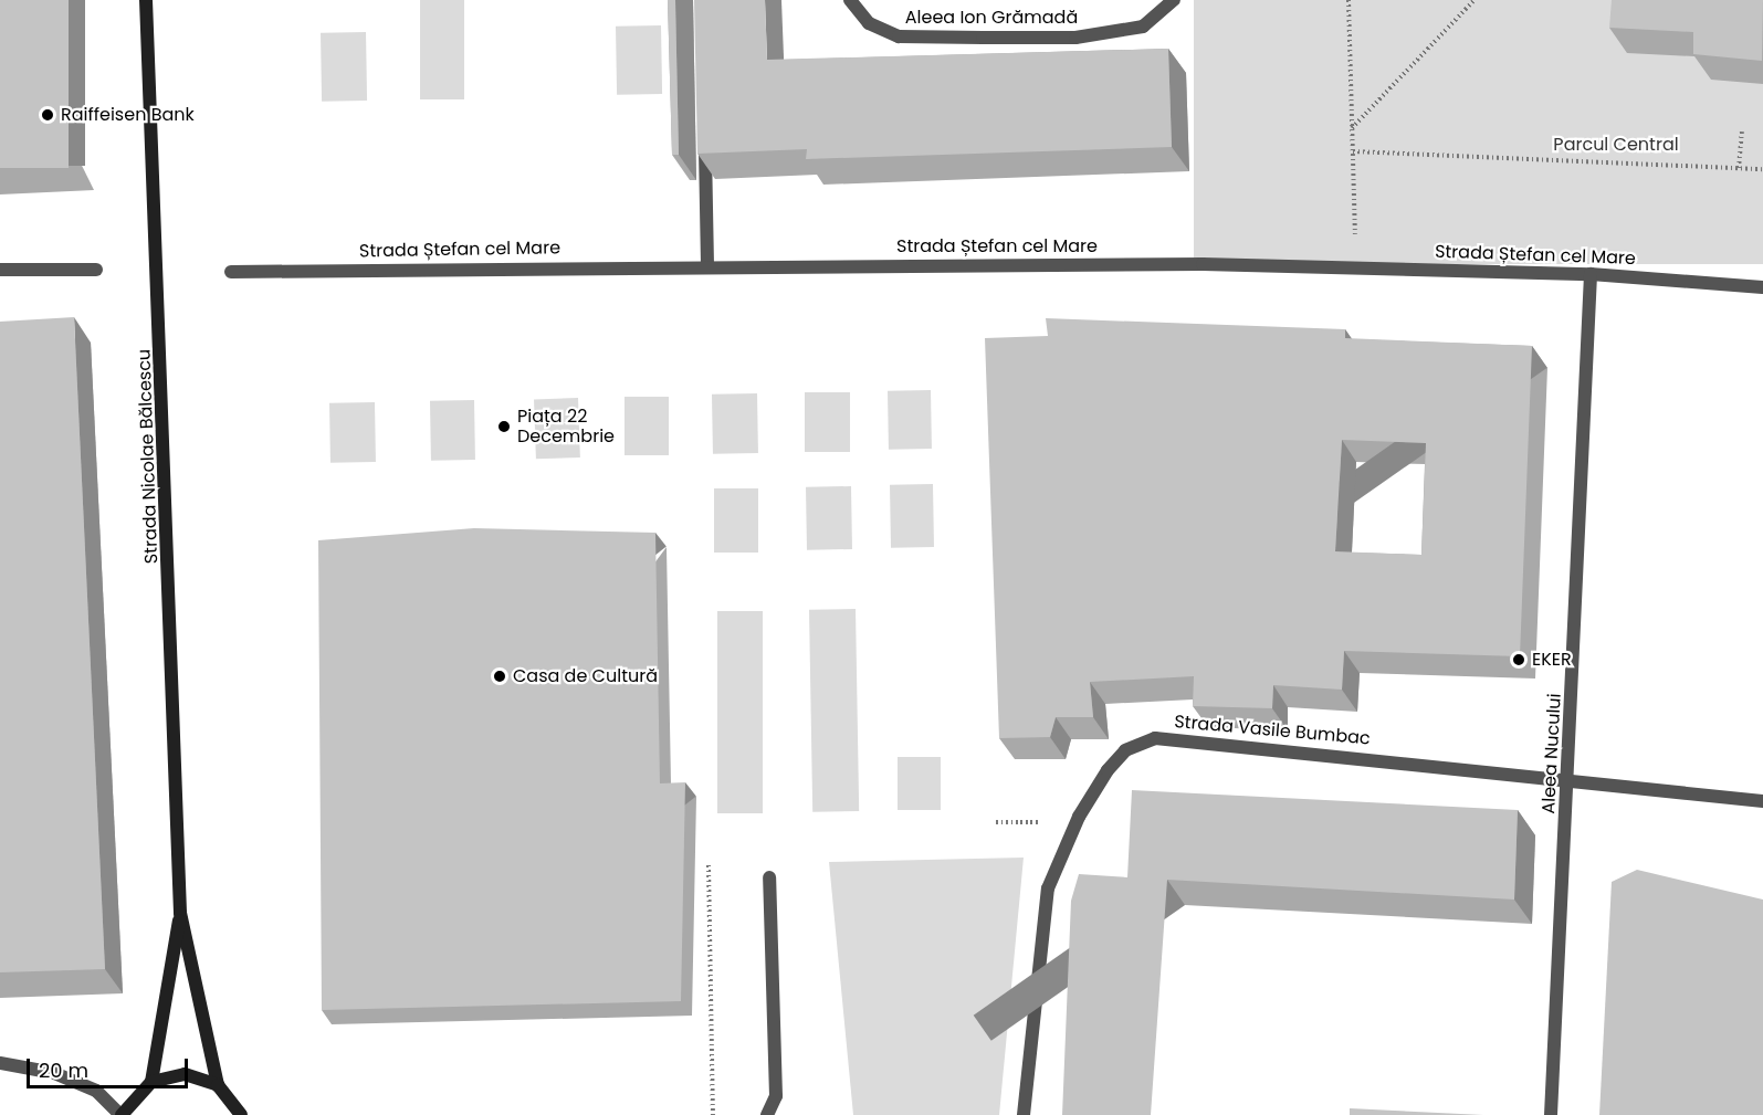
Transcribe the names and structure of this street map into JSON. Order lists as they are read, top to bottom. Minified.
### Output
{"streets":{"main road":["Strada Nicolae Bălcescu"],"street":["Aleea Ion Grămadă","Strada Ștefan cel Mare","Strada Vasile Bumbac","Aleea Nucului"]},"crossings":[["Strada Ștefan cel Mare","Aleea Nucului"],["Strada Vasile Bumbac","Aleea Nucului"]],"parks":["Parcul Central"],"places":["Raiffeisen Bank","Piața 22 Decembrie","EKER","Casa de Cultură"],"scale_bar":"20 m"}
